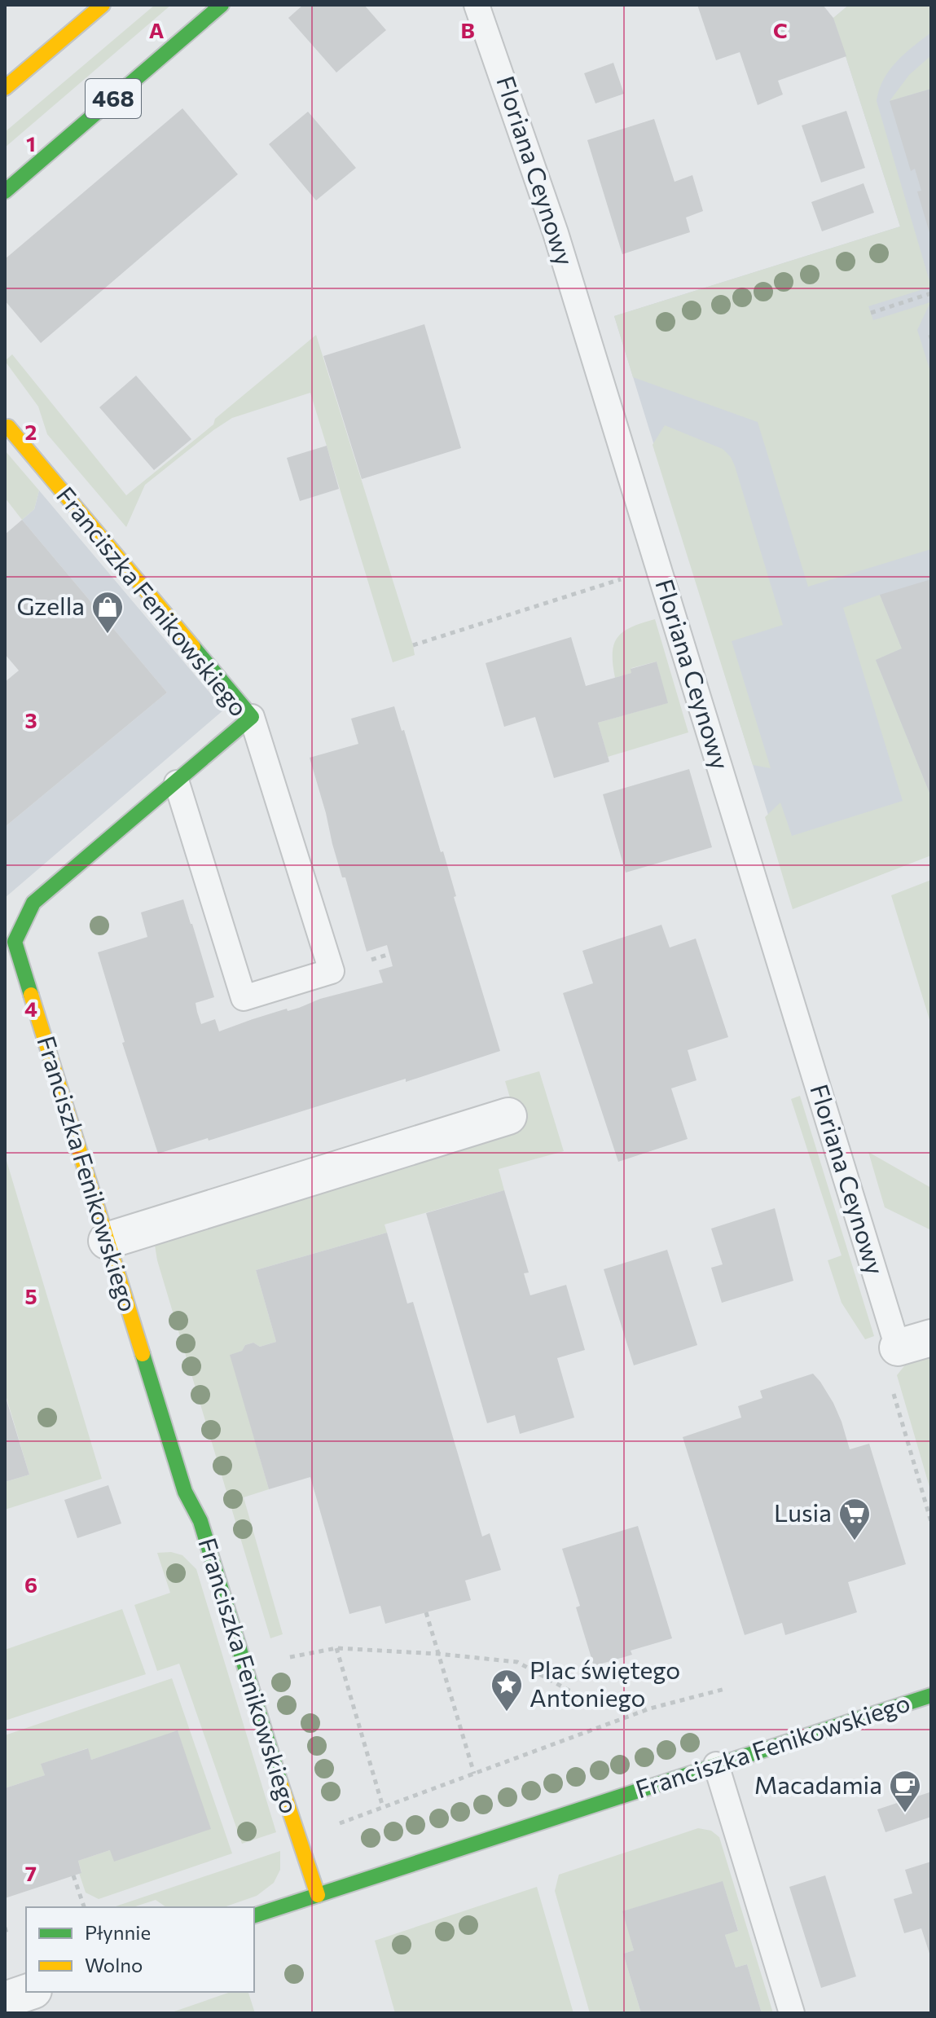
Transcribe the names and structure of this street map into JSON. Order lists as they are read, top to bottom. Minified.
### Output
{"streets":{"street":["468","Franciszka Fenikowskiego"],"lane":["Floriana Ceynowy"]},"places":{"shop":["Gzella"],"supermarket":["Lusia"],"place":["Plac świętego Antoniego"],"cafe":["Macadamia"]},"legend":["Płynnie","Wolno"],"grid":{"columns":["A","B","C"],"rows":["1","2","3","4","5","6","7"]}}
